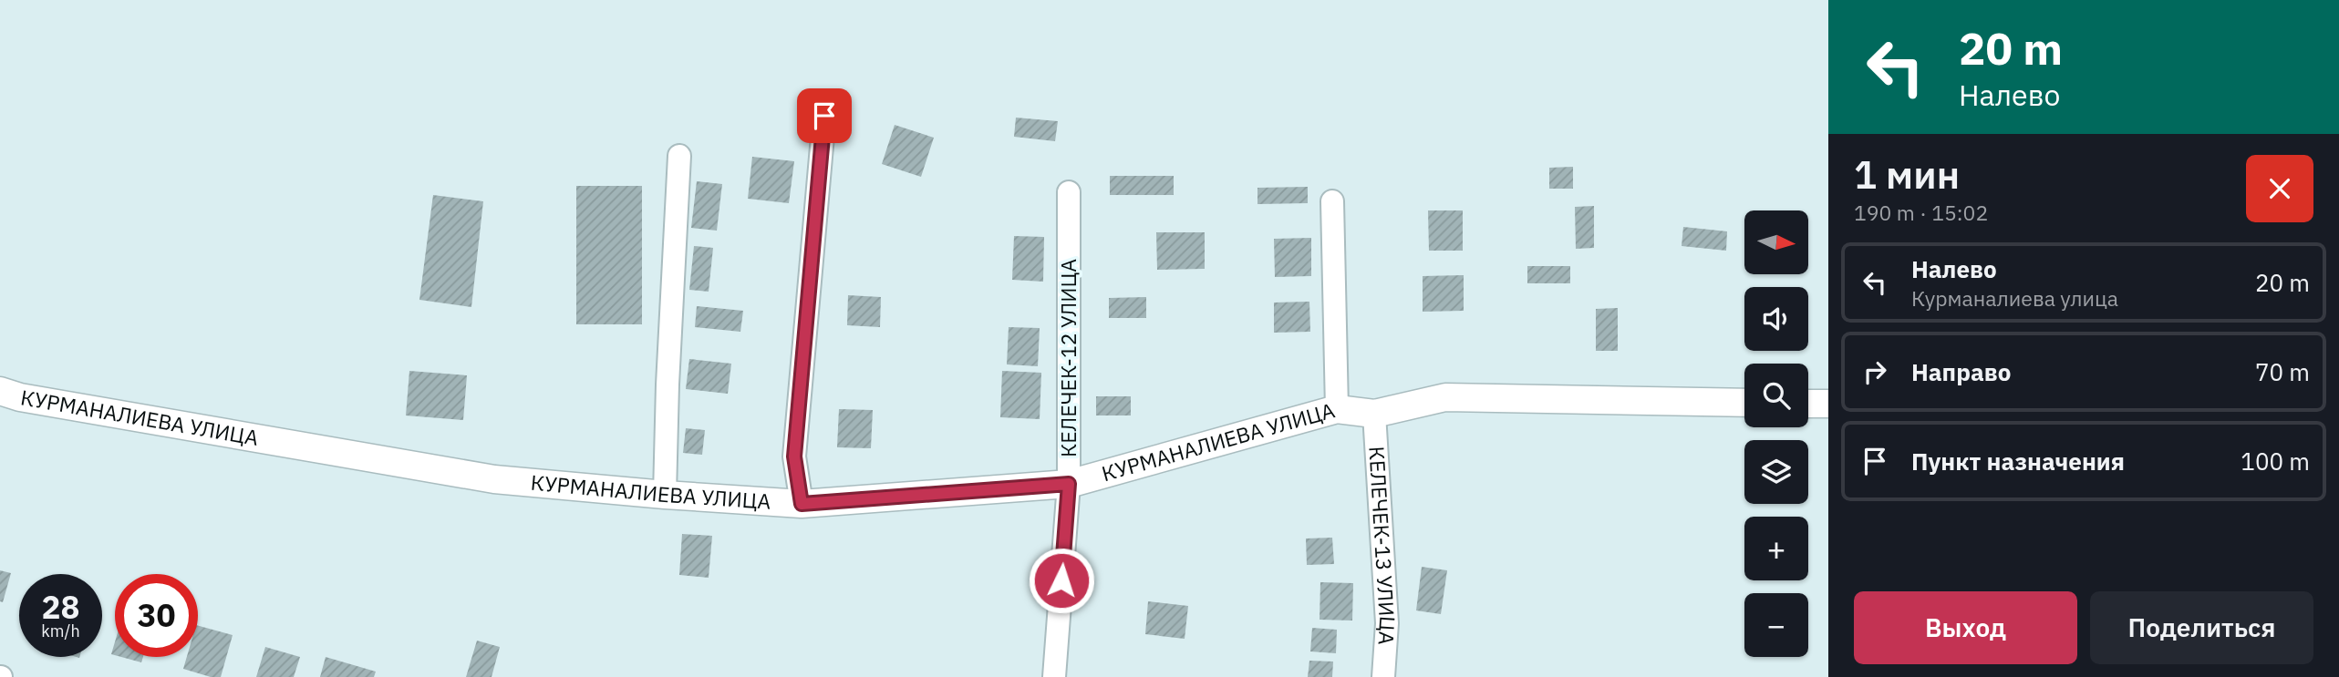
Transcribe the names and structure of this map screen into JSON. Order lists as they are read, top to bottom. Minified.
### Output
{"streets":{"street":["КЕЛЕЧЕК-12 УЛИЦА","КУРМАНАЛИЕВА УЛИЦА","КЕЛЕЧЕК-13 УЛИЦА"]},"crossings":[["КЕЛЕЧЕК-12 УЛИЦА","КУРМАНАЛИЕВА УЛИЦА"],["КУРМАНАЛИЕВА УЛИЦА","КЕЛЕЧЕК-13 УЛИЦА"]],"north":"right","page":{"turn":["20 m","Налево"],"heading":["1 мин","190 m · 15:02"],"map_buttons":["+","−"],"list":[{"name":"Налево","note":"Курманалиева улица","value":"20 m"},{"name":"Направо","value":"70 m"},{"name":"Пункт назначения","value":"100 m"}],"speed":"28 km/h","limit":"30","buttons":["Выход","Поделиться"]}}
